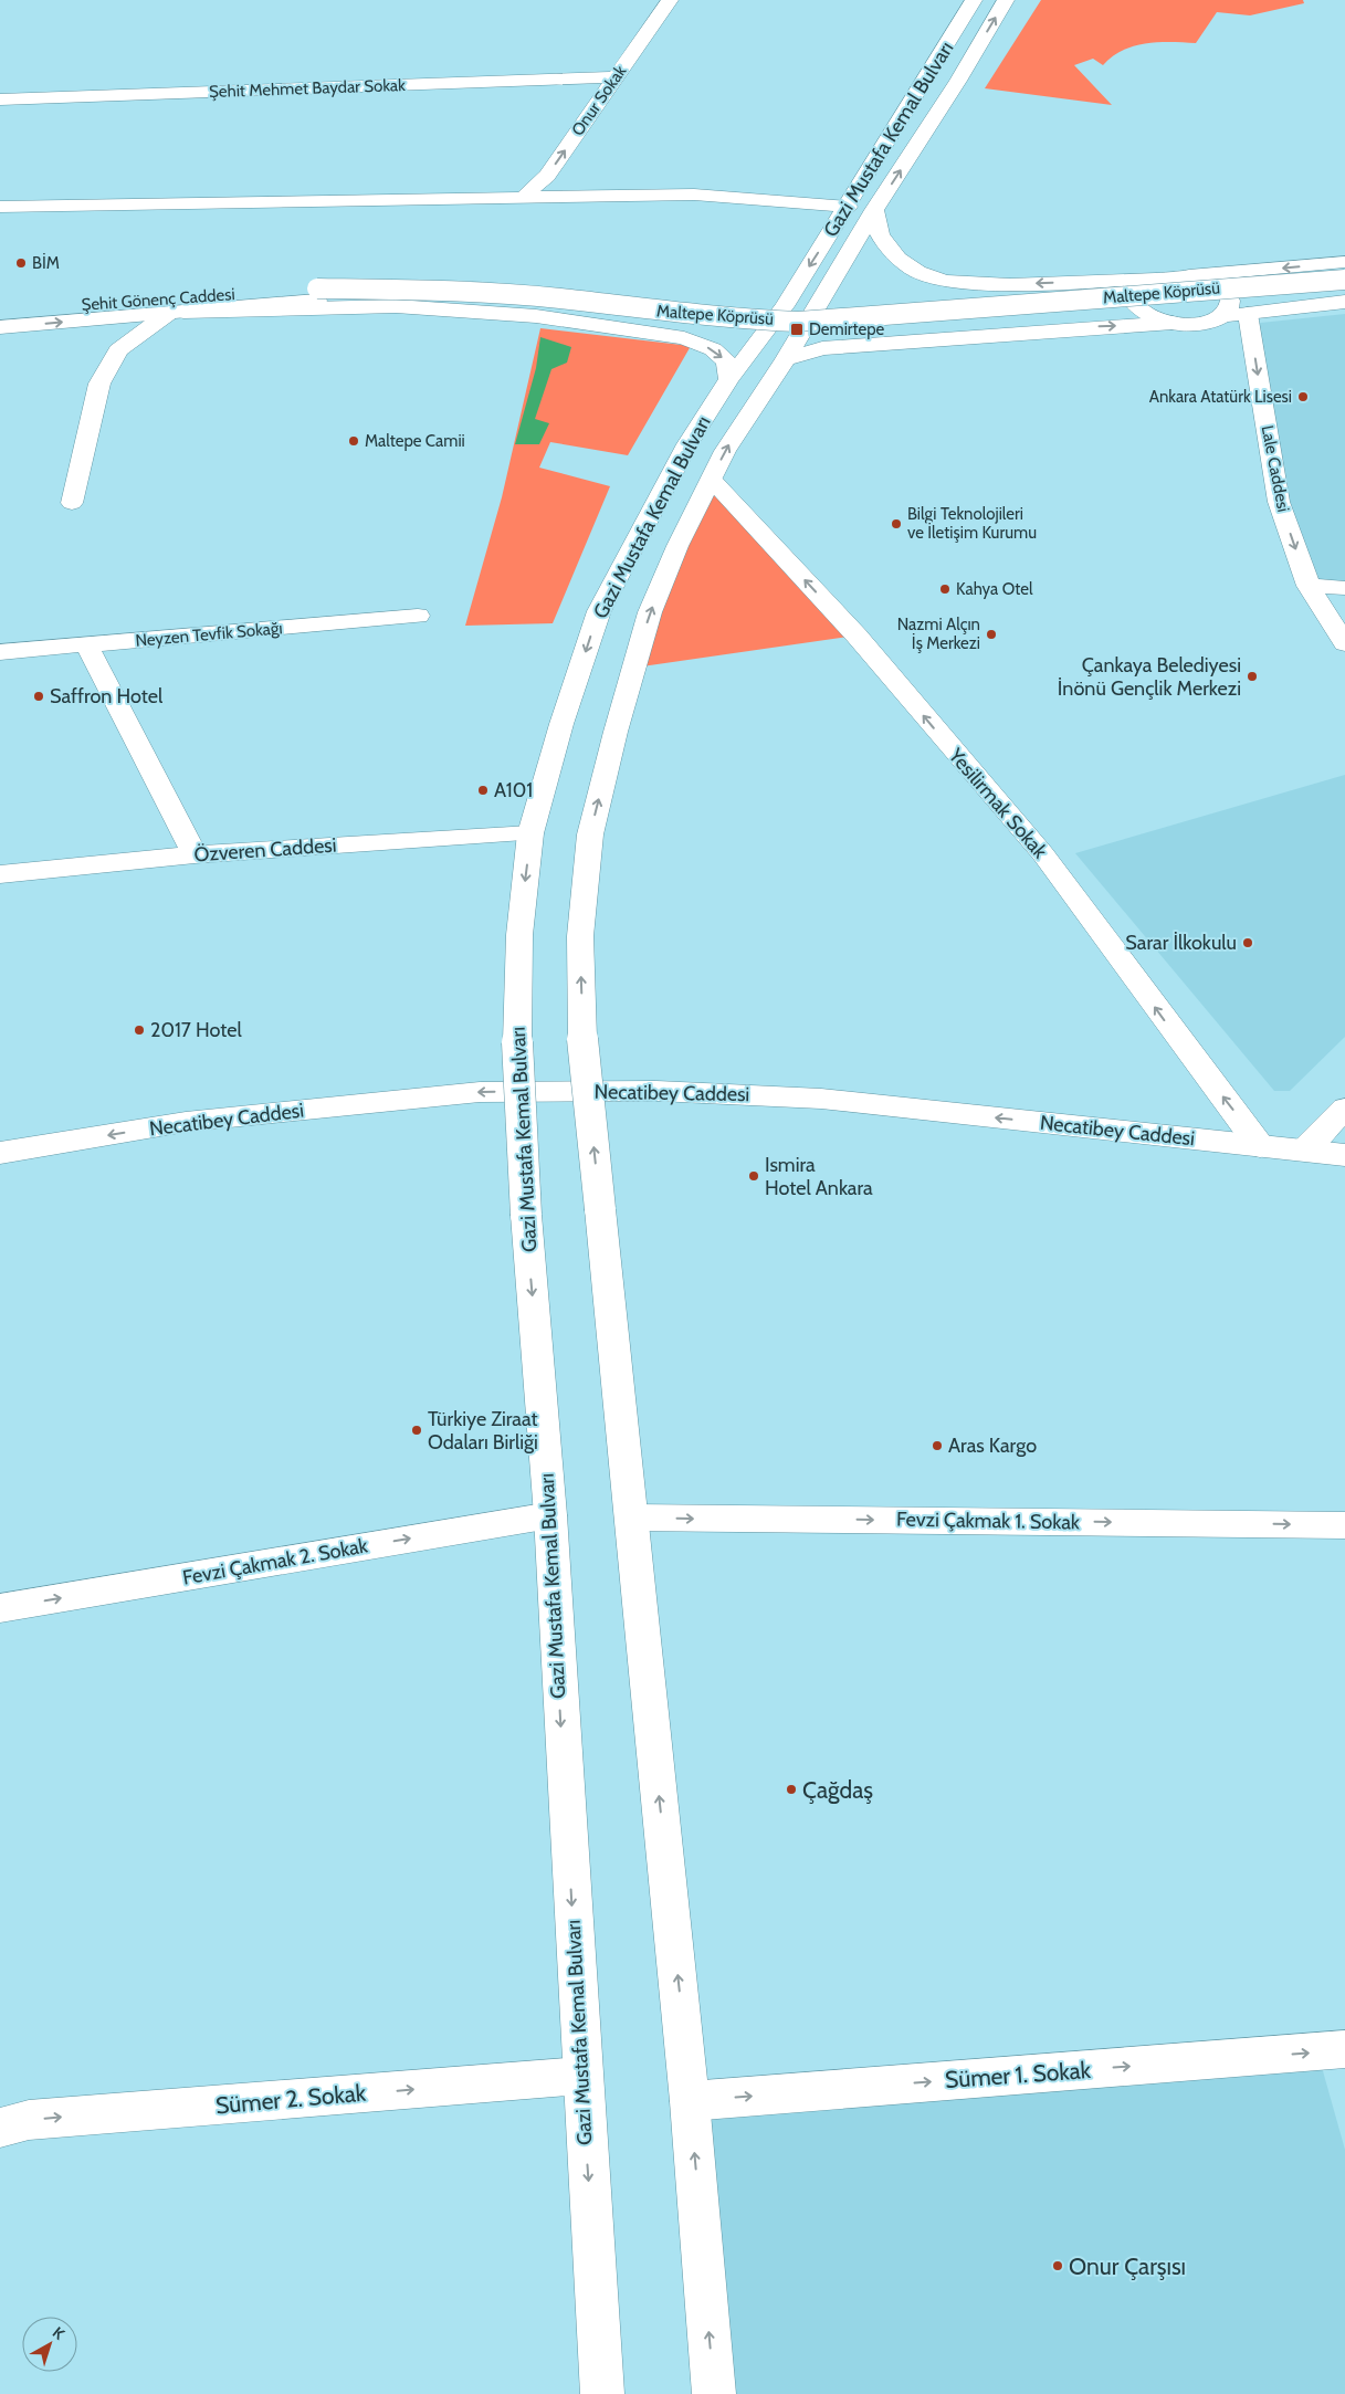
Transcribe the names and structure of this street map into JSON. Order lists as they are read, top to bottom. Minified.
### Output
{"streets":{"main road":["Şehit Mehmet Baydar Sokak","Onur Sokak","Gazi Mustafa Kemal Bulvarı","Maltepe Köprüsü","Şehit Gönenç Caddesi","Lale Caddesi","Neyzen Tevfik Sokağı","Yesilirmak Sokak","Özveren Caddesi","Necatibey Caddesi","Fevzi Çakmak 1. Sokak","Fevzi Çakmak 2. Sokak","Sümer 1. Sokak","Sümer 2. Sokak"]},"crossings":[["Şehit Mehmet Baydar Sokak","Onur Sokak"],["Gazi Mustafa Kemal Bulvarı","Yesilirmak Sokak"],["Gazi Mustafa Kemal Bulvarı","Özveren Caddesi"],["Gazi Mustafa Kemal Bulvarı","Fevzi Çakmak 1. Sokak"],["Gazi Mustafa Kemal Bulvarı","Fevzi Çakmak 2. Sokak"],["Gazi Mustafa Kemal Bulvarı","Sümer 1. Sokak"],["Gazi Mustafa Kemal Bulvarı","Sümer 2. Sokak"],["Maltepe Köprüsü","Şehit Gönenç Caddesi"],["Yesilirmak Sokak","Necatibey Caddesi"]],"one_way":["Onur Sokak","Lale Caddesi","Yesilirmak Sokak","Necatibey Caddesi","Fevzi Çakmak 1. Sokak","Fevzi Çakmak 2. Sokak","Sümer 1. Sokak","Sümer 2. Sokak"],"places":{"other":["BİM","Ankara Atatürk Lisesi","Maltepe Camii","Bilgi Teknolojileri ve İletişim Kurumu","Kahya Otel","Nazmi Alçın İş Merkezi","Çankaya Belediyesi İnönü Gençlik Merkezi","Saffron Hotel","A101","Sarar İlkokulu","2017 Hotel","Ismira Hotel Ankara","Türkiye Ziraat Odaları Birliği","Aras Kargo","Çağdaş","Onur Çarşısı"],"transit":["Demirtepe"]},"north":"top right"}
